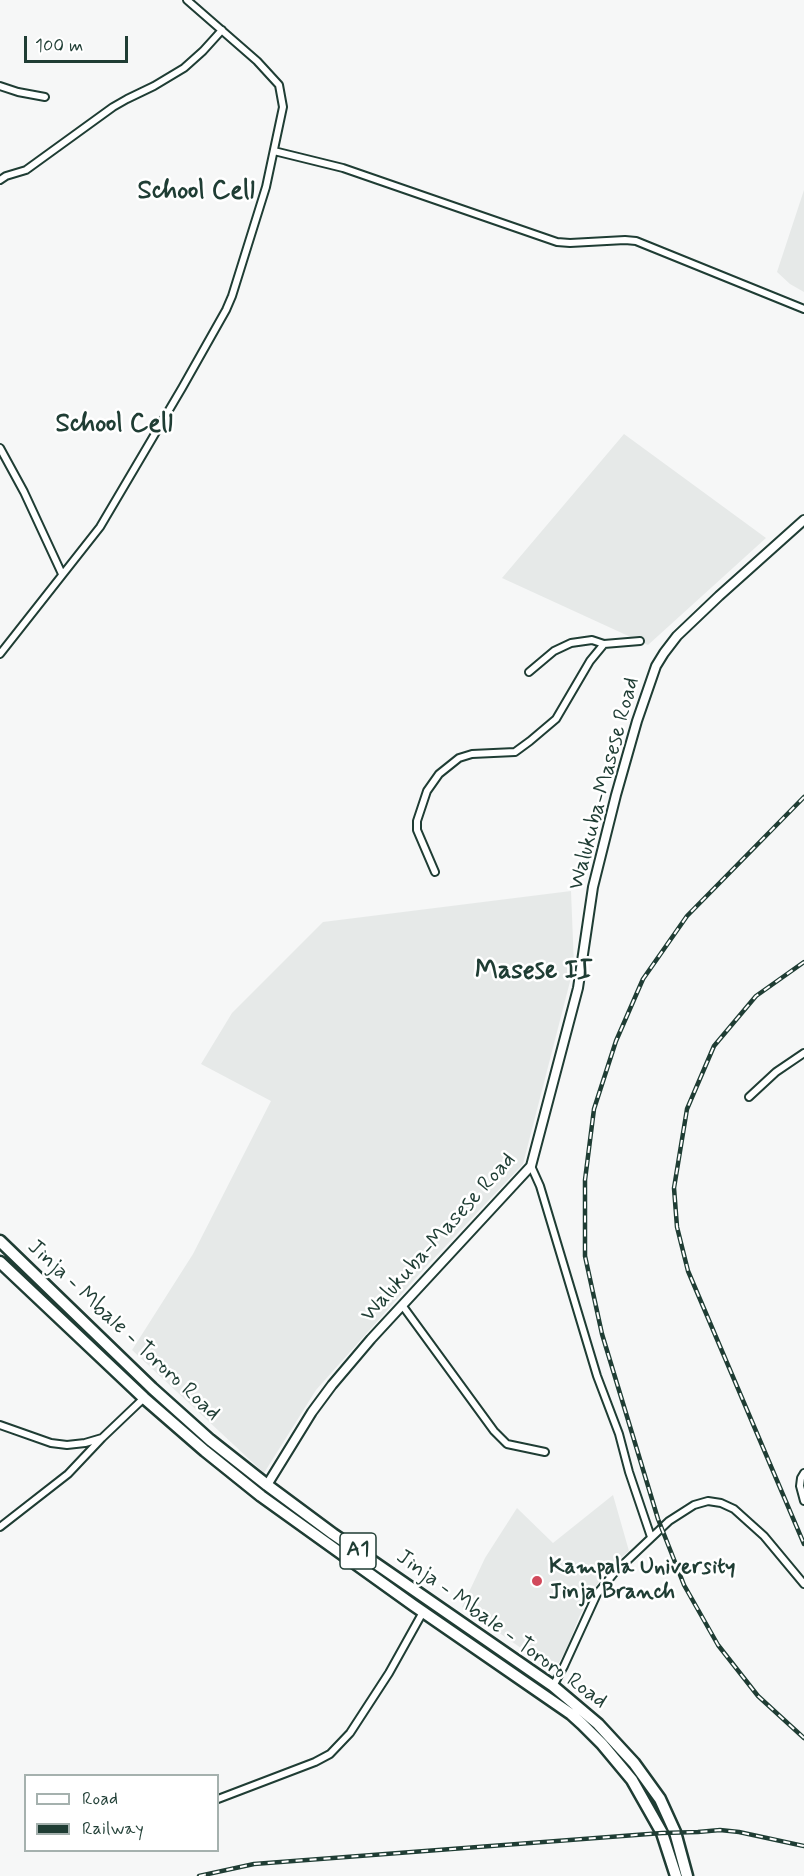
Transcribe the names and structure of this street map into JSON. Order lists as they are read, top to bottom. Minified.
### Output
{"streets":{"highway":["Jinja - Mbale - Tororo Road","A1"],"street":["Walukuba-Masese Road"]},"crossings":[["Walukuba-Masese Road","Jinja - Mbale - Tororo Road"]],"districts":["School Cell","School Cell","Masese II"],"places":["Kampala University Jinja Branch"],"legend":["Road","Railway"],"scale_bar":"100 m"}
